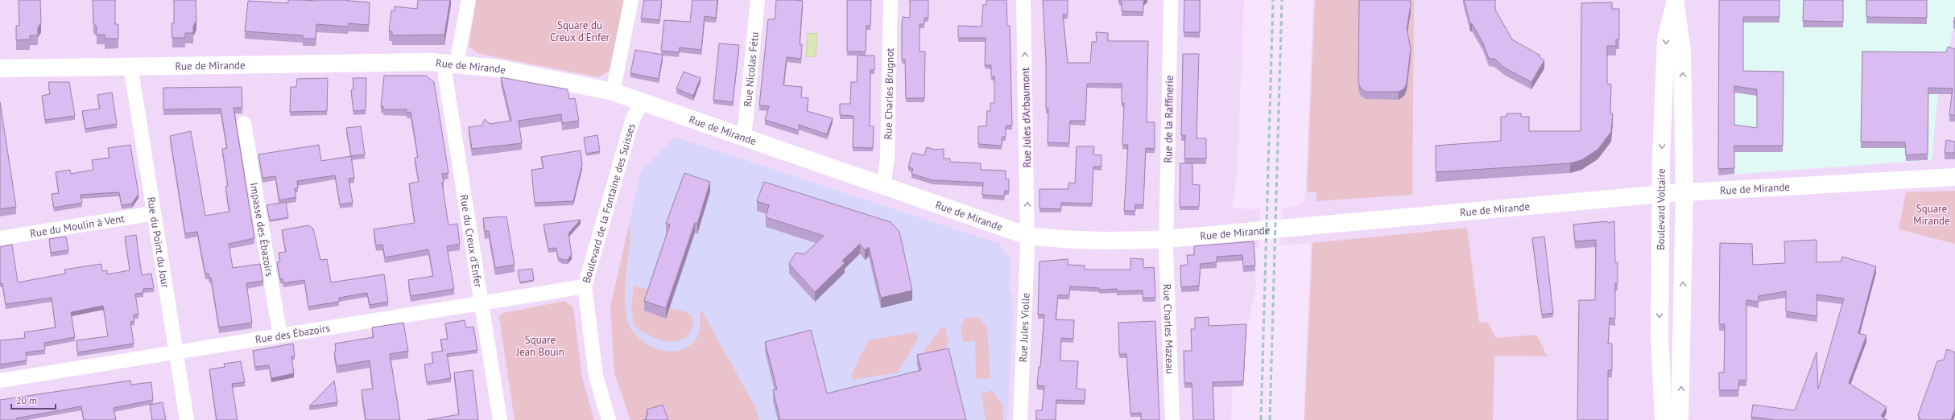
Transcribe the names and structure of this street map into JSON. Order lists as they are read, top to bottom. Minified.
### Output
{"streets":{"main road":["Rue de Mirande","Boulevard Voltaire"],"street":["Rue Nicolas Fétu","Rue Charles Brugnot","Rue Jules d'Arbaumont","Rue de la Raffinerie","Boulevard de la Fontaine des Suisses","Rue du Moulin à Vent","Impasse des Ébazoirs","Rue du Creux d'Enfer","Rue du Point du Jour","Rue Jules Violle","Rue Charles Mazeau","Rue des Ébazoirs"]},"crossings":[["Rue de Mirande","Rue Nicolas Fétu"],["Rue de Mirande","Rue Charles Brugnot"],["Rue de Mirande","Rue Jules d'Arbaumont"],["Rue de Mirande","Rue de la Raffinerie"],["Rue de Mirande","Boulevard de la Fontaine des Suisses"],["Rue de Mirande","Boulevard Voltaire"],["Rue de Mirande","Rue du Creux d'Enfer"],["Rue de Mirande","Rue du Point du Jour"],["Rue de Mirande","Rue Jules Violle"],["Rue de Mirande","Rue Charles Mazeau"],["Rue Jules d'Arbaumont","Rue Jules Violle"],["Rue de la Raffinerie","Rue Charles Mazeau"],["Boulevard de la Fontaine des Suisses","Rue des Ébazoirs"],["Rue du Moulin à Vent","Rue du Point du Jour"],["Impasse des Ébazoirs","Rue des Ébazoirs"],["Rue du Creux d'Enfer","Rue des Ébazoirs"],["Rue du Point du Jour","Rue des Ébazoirs"]],"one_way":["Rue Jules d'Arbaumont"],"parks":["Square du Creux d'Enfer","Square Mirande","Square Jean Bouin"],"scale_bar":"20 m"}
